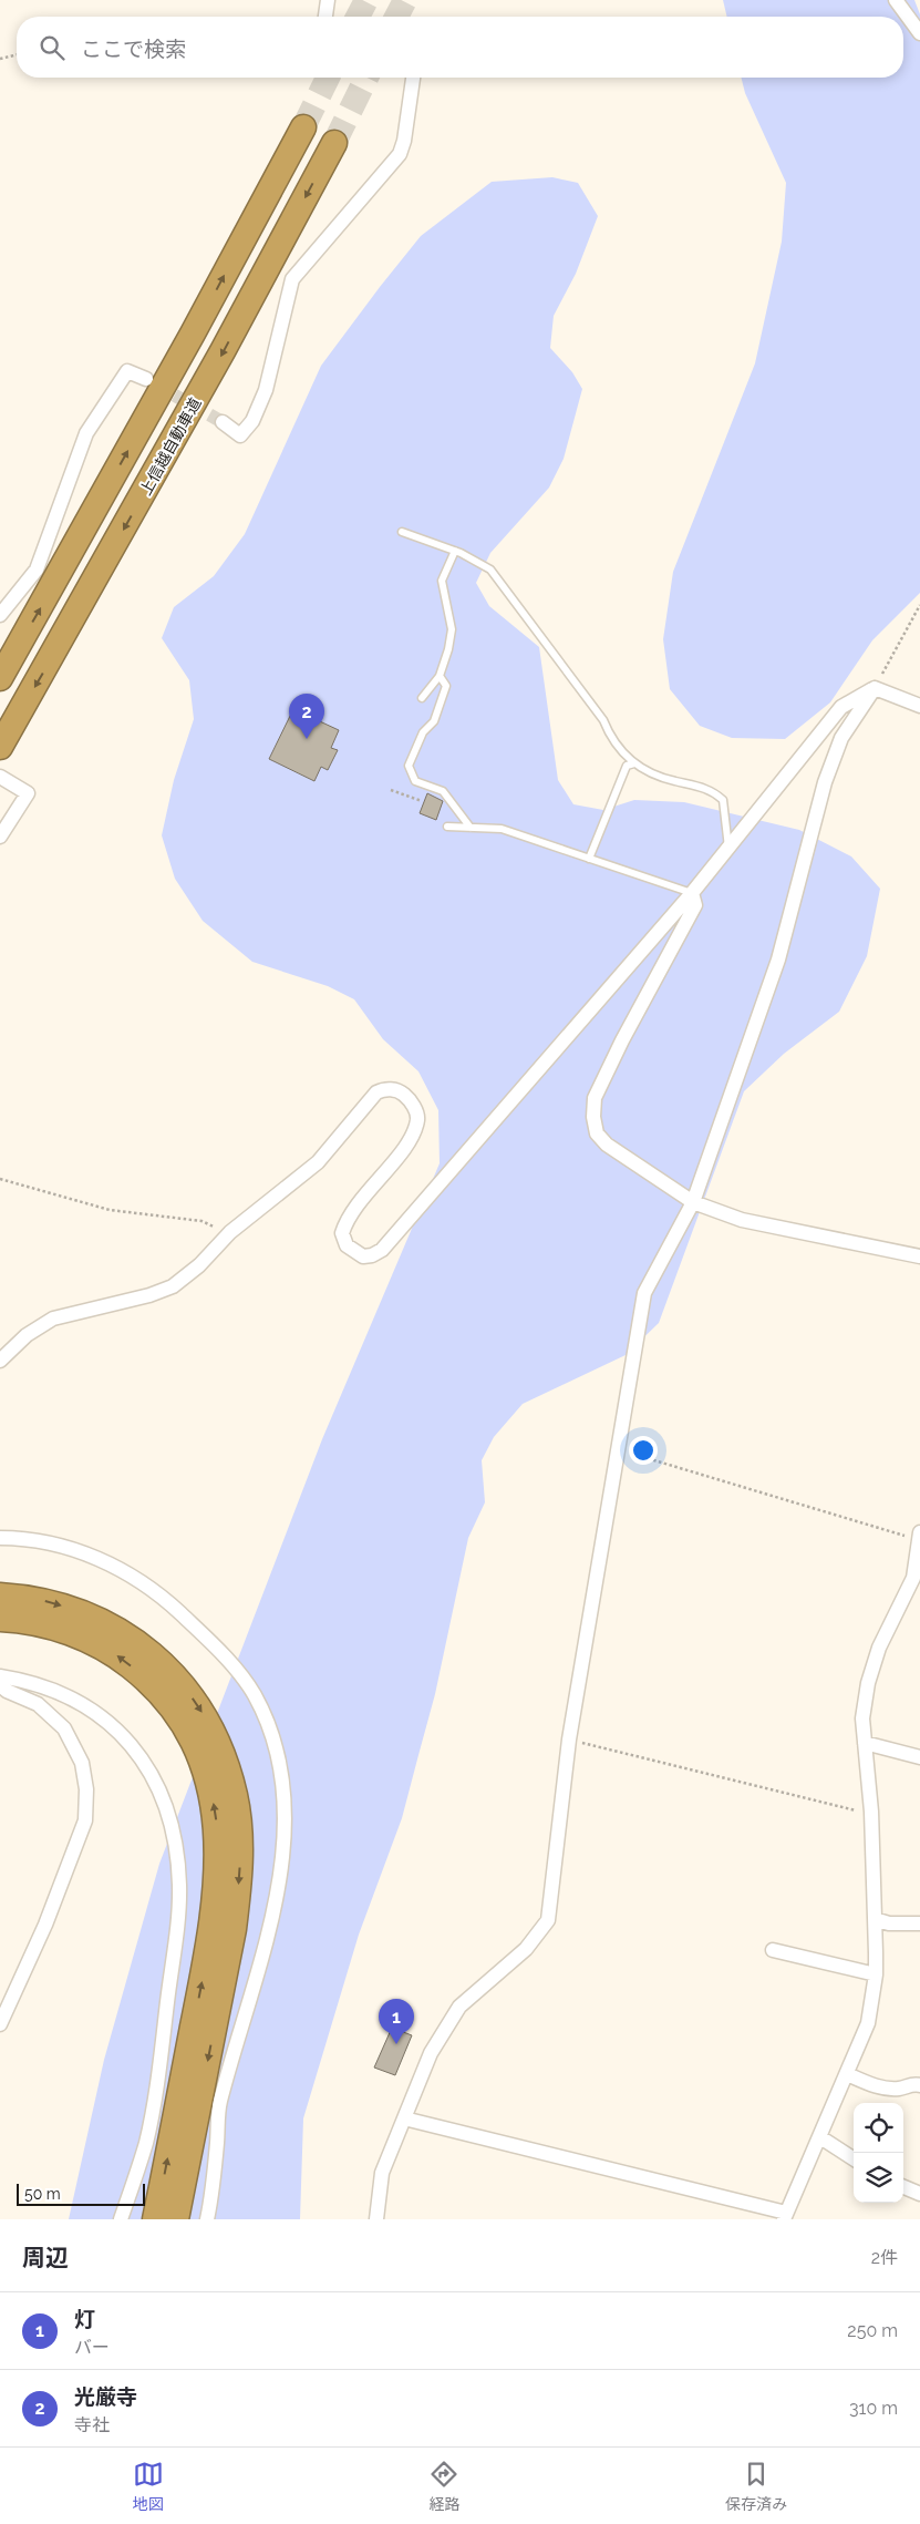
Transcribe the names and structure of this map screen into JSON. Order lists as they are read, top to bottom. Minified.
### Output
{"streets":{"highway":["上信越自動車道"]},"scale_bar":"50 m","page":{"search":"ここで検索","pins":["2","1"],"scale":"50 m","heading":["周辺","2件"],"list":[{"mark":"1","name":"灯","note":"バー","value":"250 m"},{"mark":"2","name":"光厳寺","note":"寺社","value":"310 m"}],"nav":["地図","経路","保存済み"]}}
